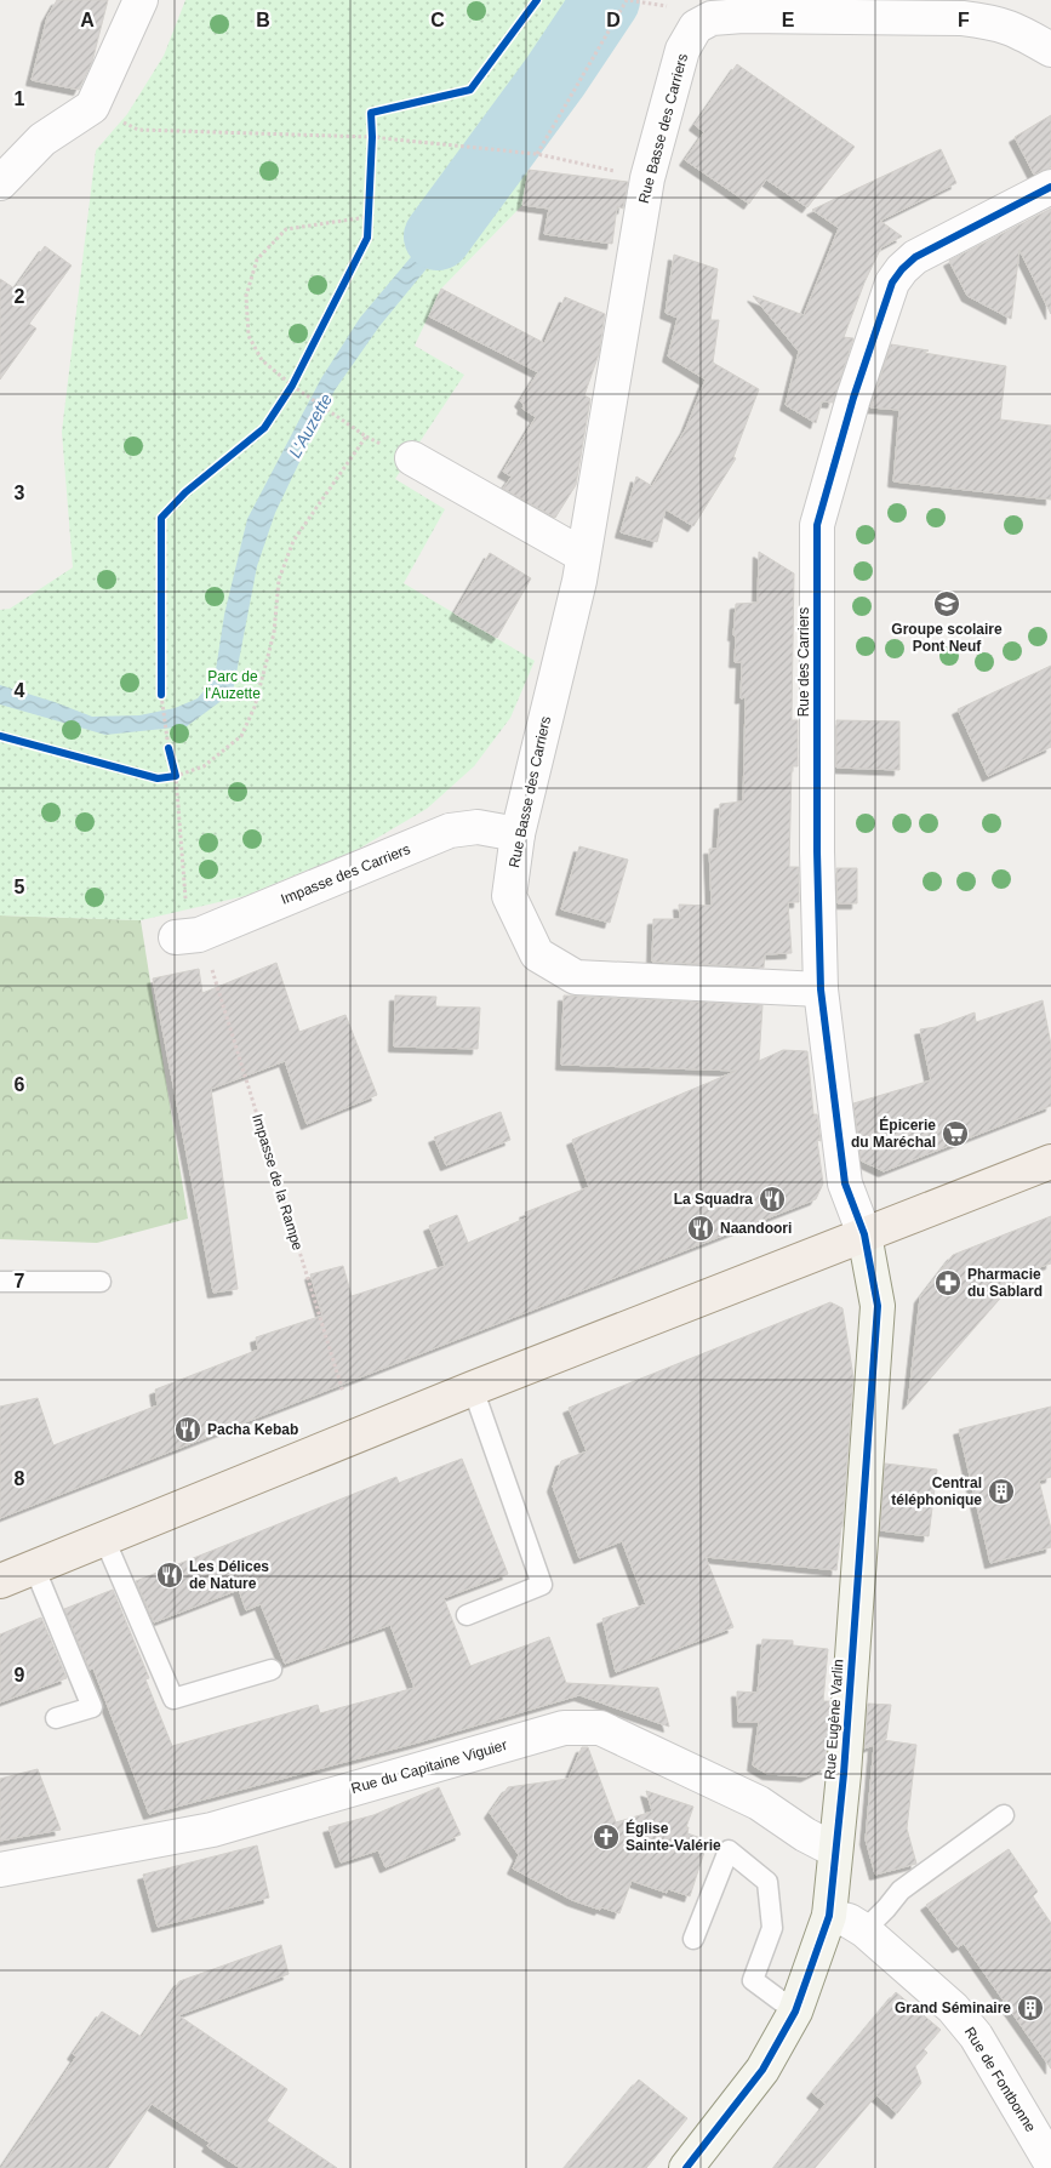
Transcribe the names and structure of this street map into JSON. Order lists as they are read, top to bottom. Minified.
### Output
{"streets":{"street":["Rue Basse des Carriers","Rue des Carriers","Impasse des Carriers","Rue Eugène Varlin","Rue du Capitaine Viguier","Rue de Fontbonne"],"path":["Impasse de la Rampe"]},"crossings":[["Rue Basse des Carriers","Rue des Carriers"],["Rue Basse des Carriers","Impasse des Carriers"],["Rue des Carriers","Rue Eugène Varlin"],["Rue Eugène Varlin","Rue du Capitaine Viguier"],["Rue Eugène Varlin","Rue de Fontbonne"]],"water":["L'Auzette"],"parks":["Parc de l'Auzette"],"places":{"school or university":["Groupe scolaire Pont Neuf"],"supermarket":["Épicerie du Maréchal"],"restaurant":["La Squadra","Naandoori","Pacha Kebab","Les Délices de Nature"],"pharmacy":["Pharmacie du Sablard"],"building":["Central téléphonique","Grand Séminaire"],"church":["Église Sainte-Valérie"]},"grid":{"columns":["A","B","C","D","E","F"],"rows":["1","2","3","4","5","6","7","8","9"]}}
